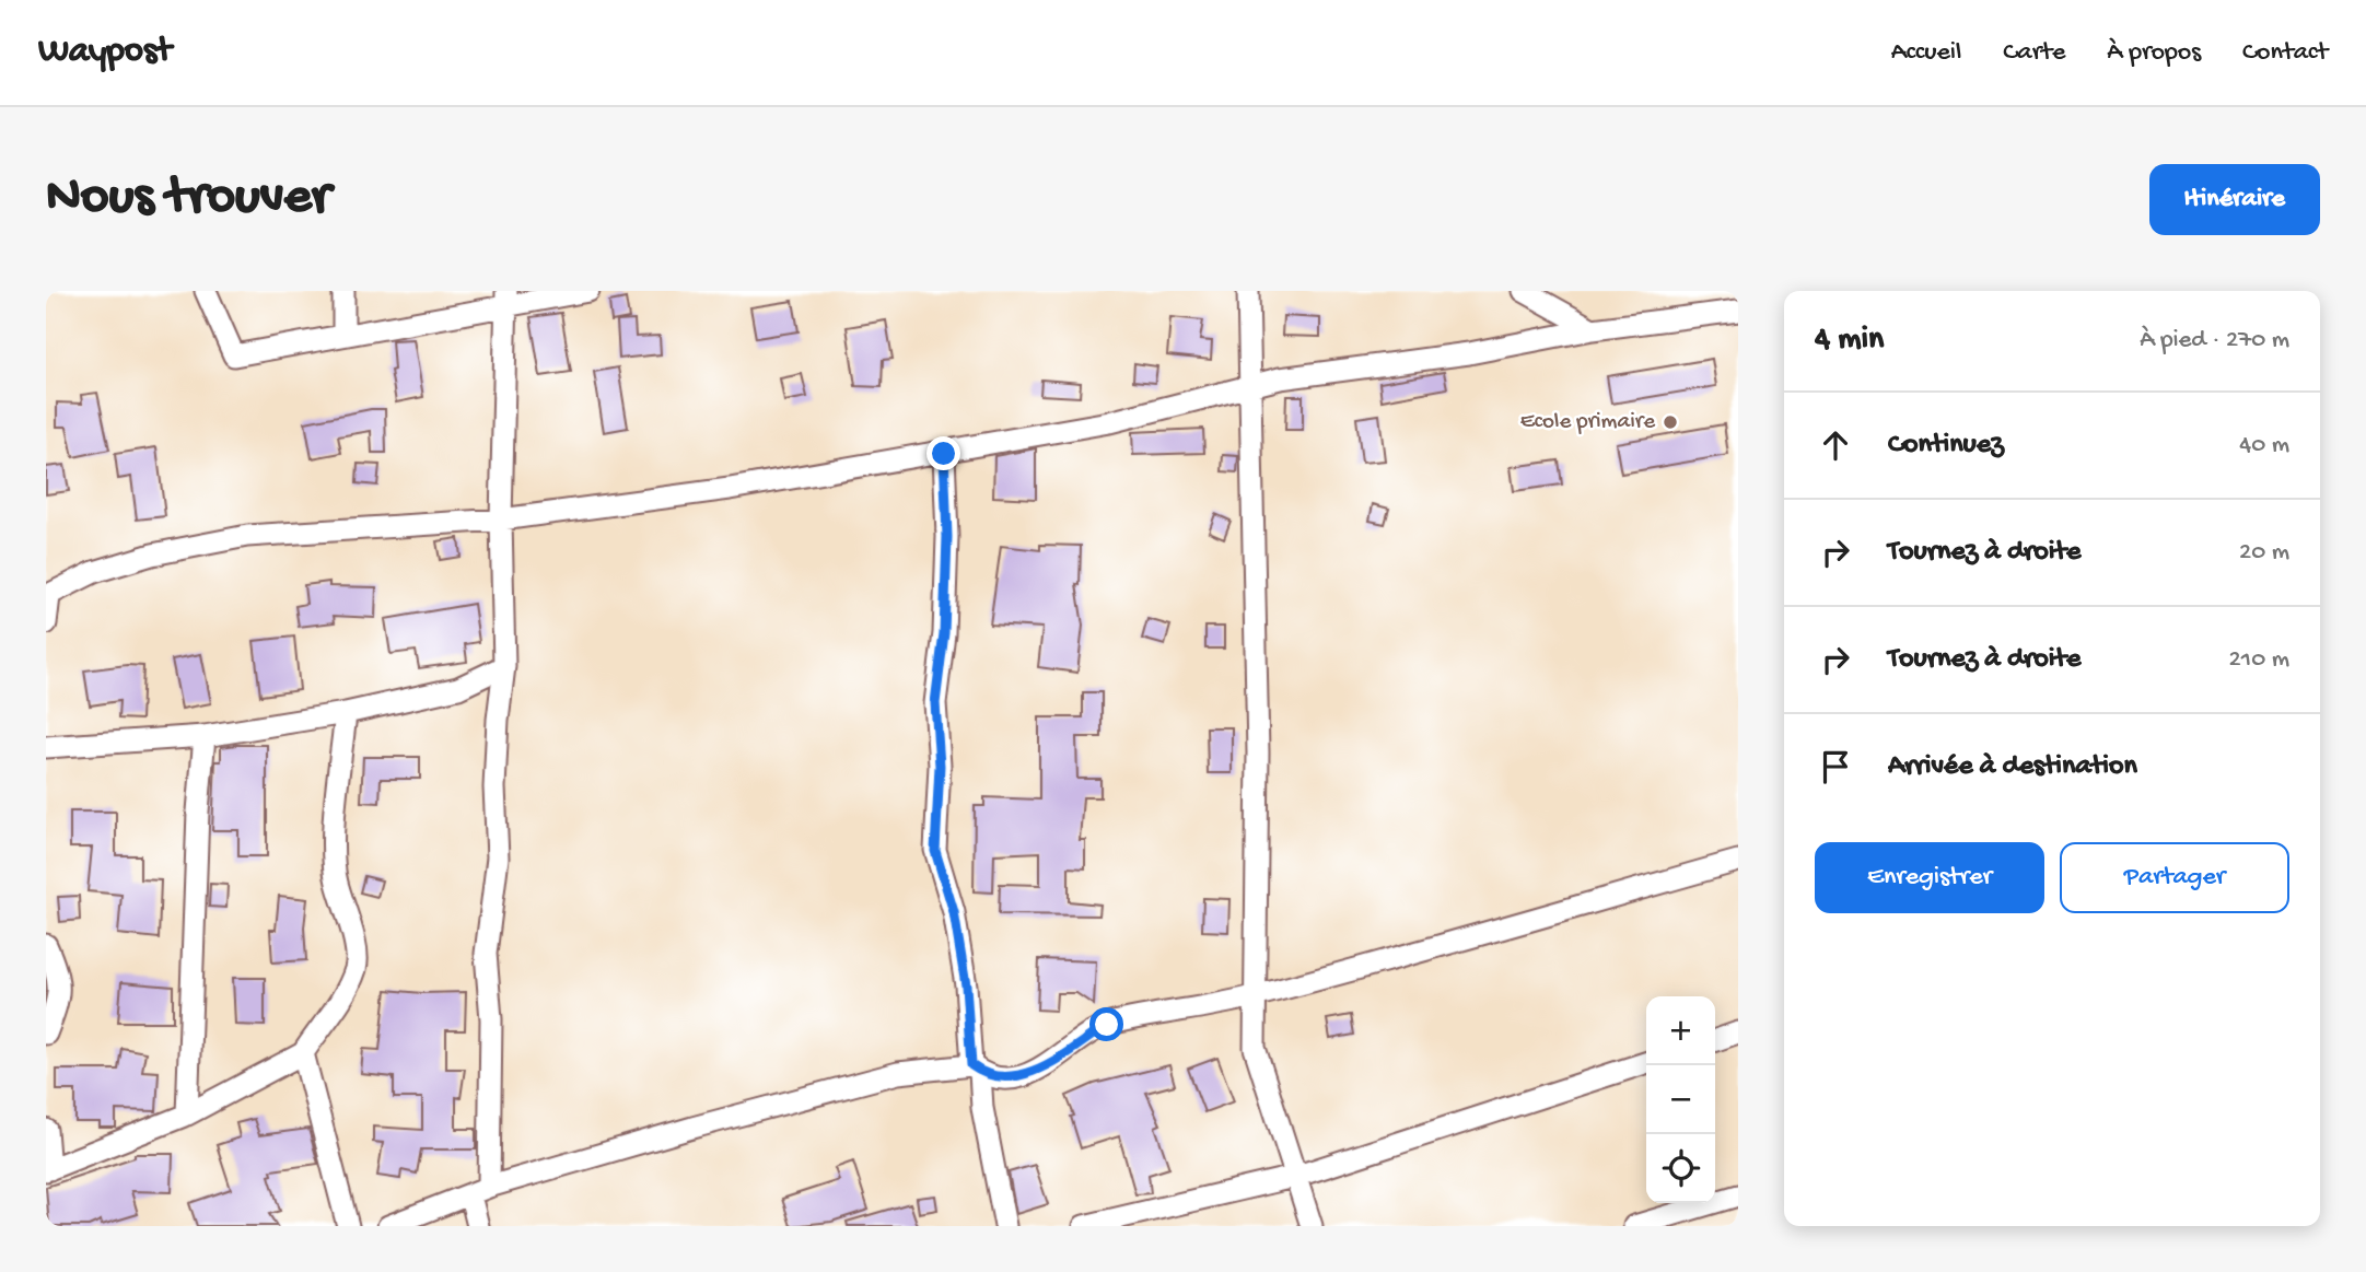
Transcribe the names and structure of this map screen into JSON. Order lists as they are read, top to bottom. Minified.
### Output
{"places":["Ecole primaire"],"page":{"header":"Waypost","nav":["Accueil","Carte","À propos","Contact"],"buttons":["Itinéraire",["Enregistrer","Partager"]],"title":"Nous trouver","heading":["4 min","À pied · 270 m"],"list":[["Continuez","40 m"],["Tournez à droite","20 m"],["Tournez à droite","210 m"],"Arrivée à destination"],"map_buttons":["+","−"]}}
